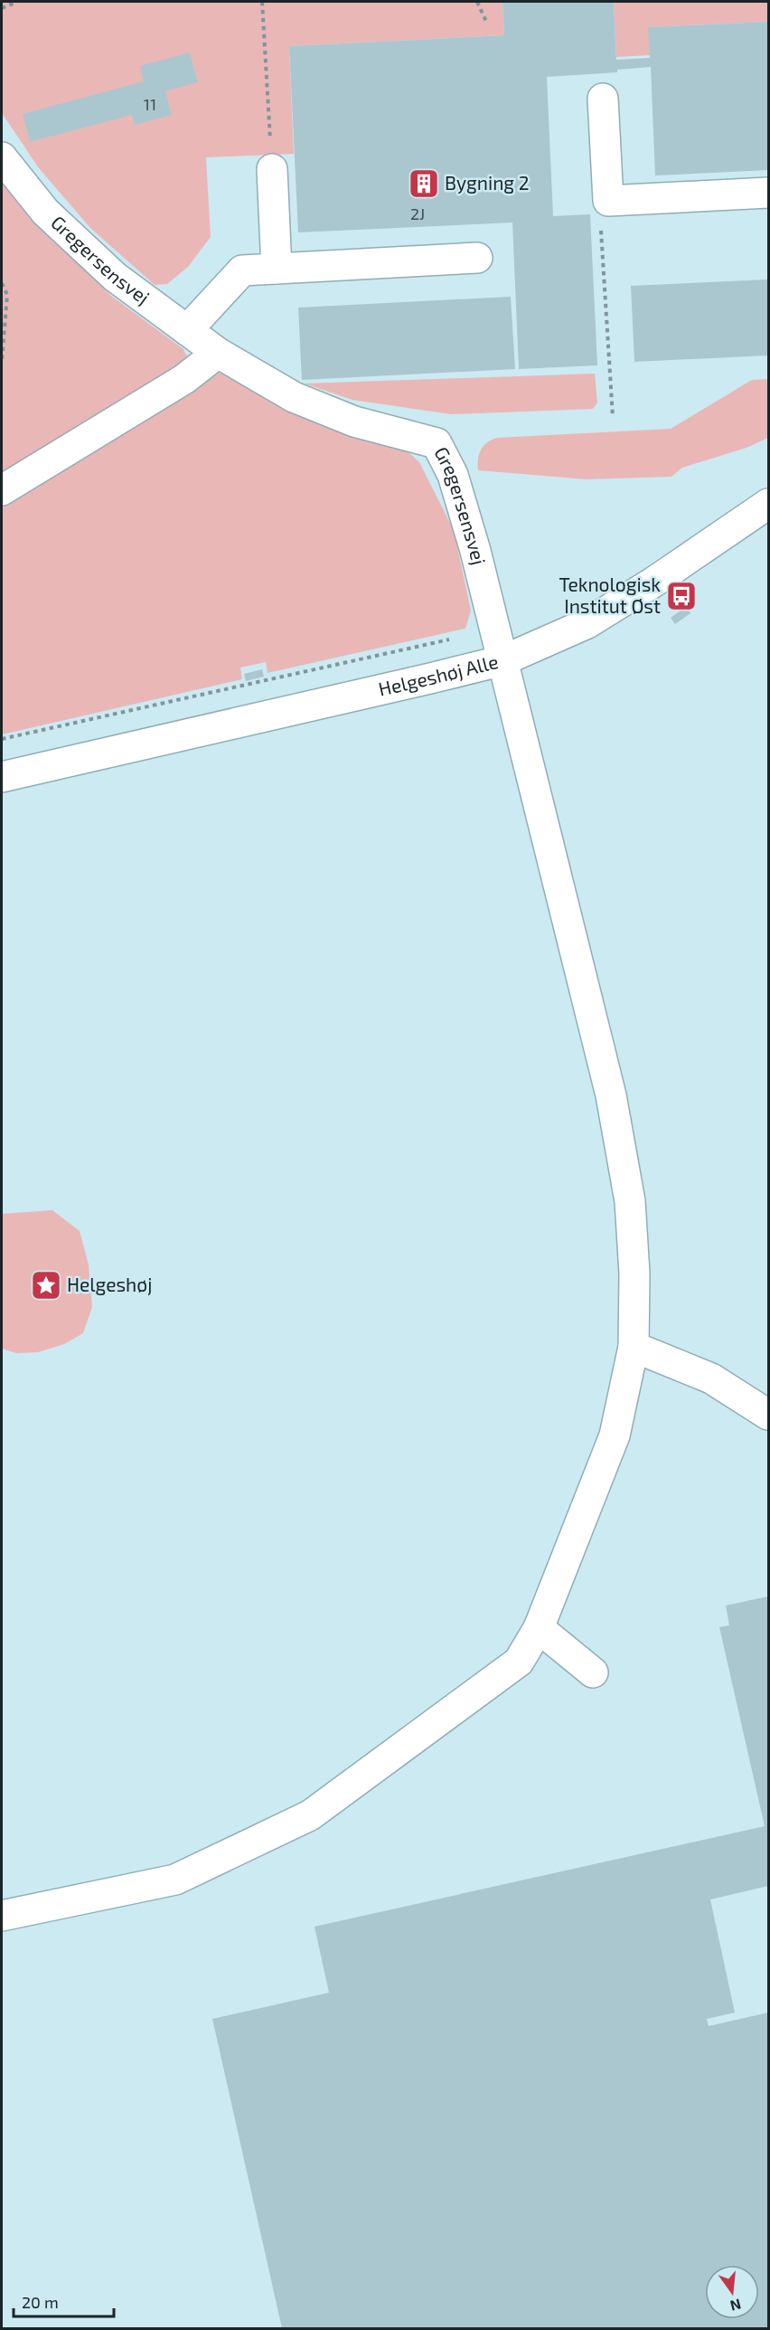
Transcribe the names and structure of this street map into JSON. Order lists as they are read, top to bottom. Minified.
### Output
{"streets":{"street":["Gregersensvej","Helgeshøj Alle"]},"crossings":[["Gregersensvej","Helgeshøj Alle"]],"places":{"building":["Bygning 2"],"bus stop":["Teknologisk Institut Øst"],"place":["Helgeshøj"]},"house_numbers":["11","2J"],"scale_bar":"20 m","north":"bottom"}
